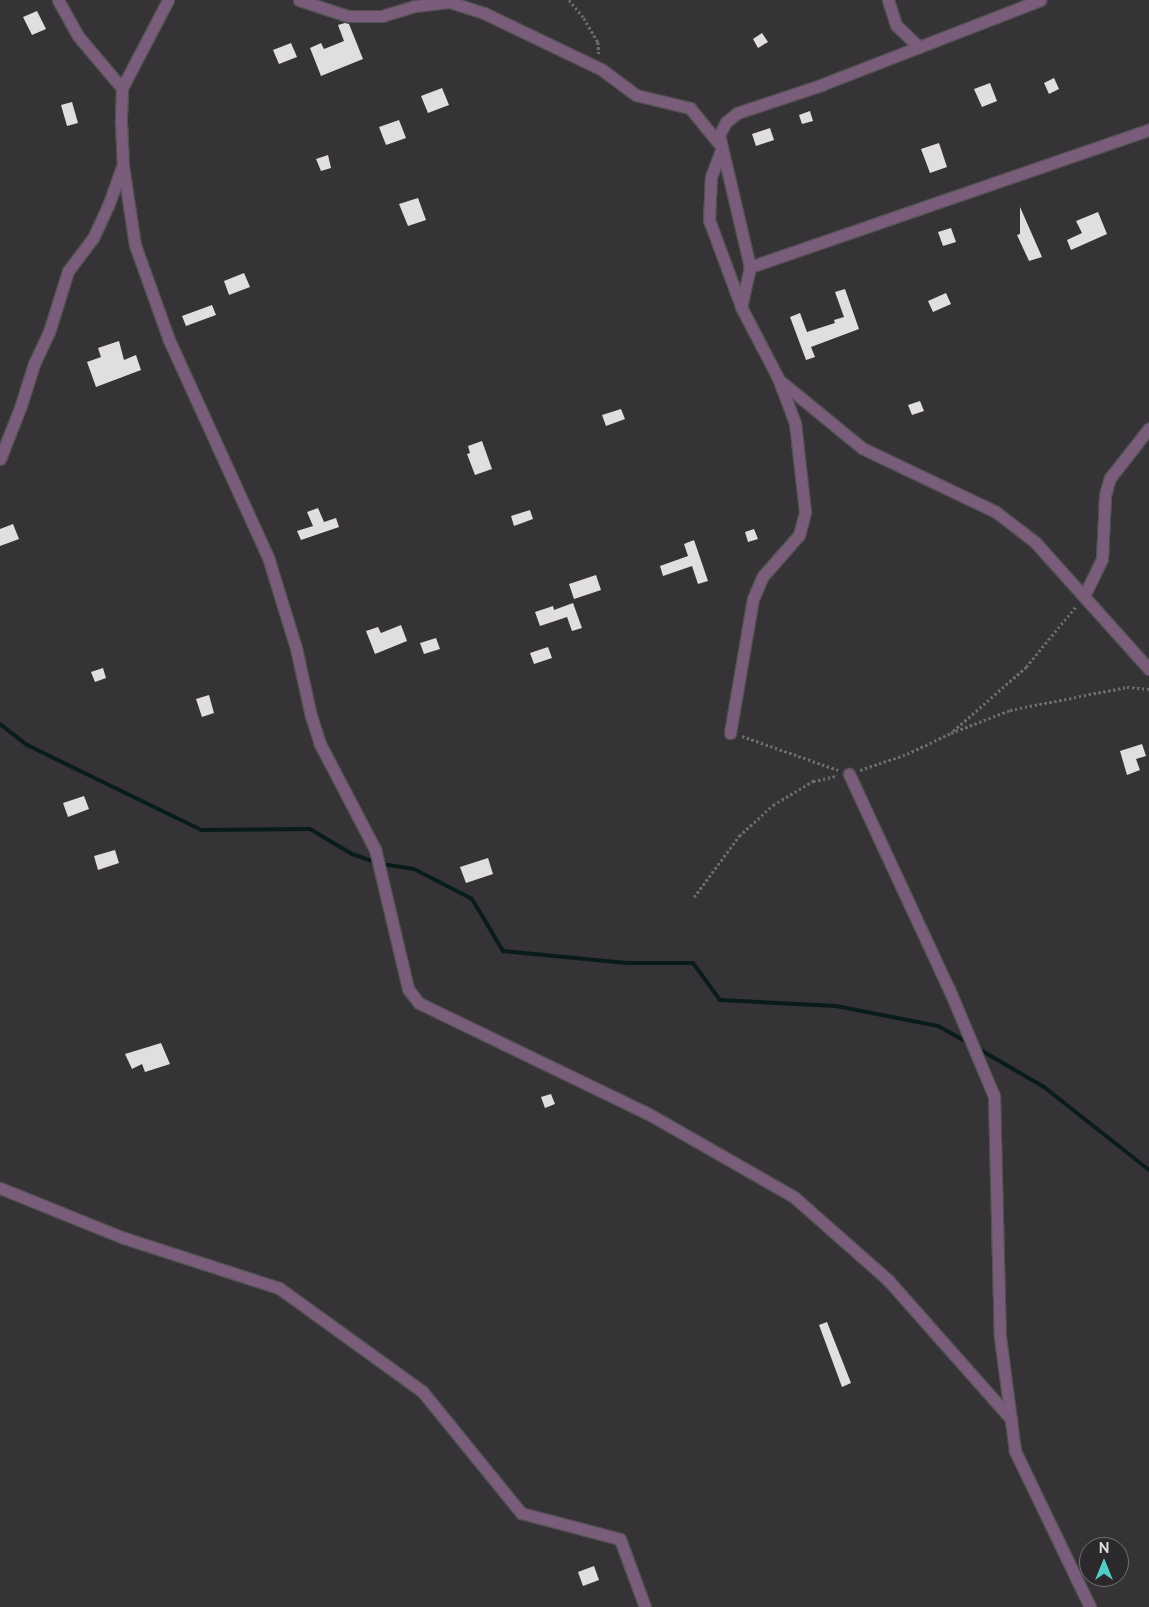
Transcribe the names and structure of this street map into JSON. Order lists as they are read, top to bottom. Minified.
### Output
{"north":"top"}
